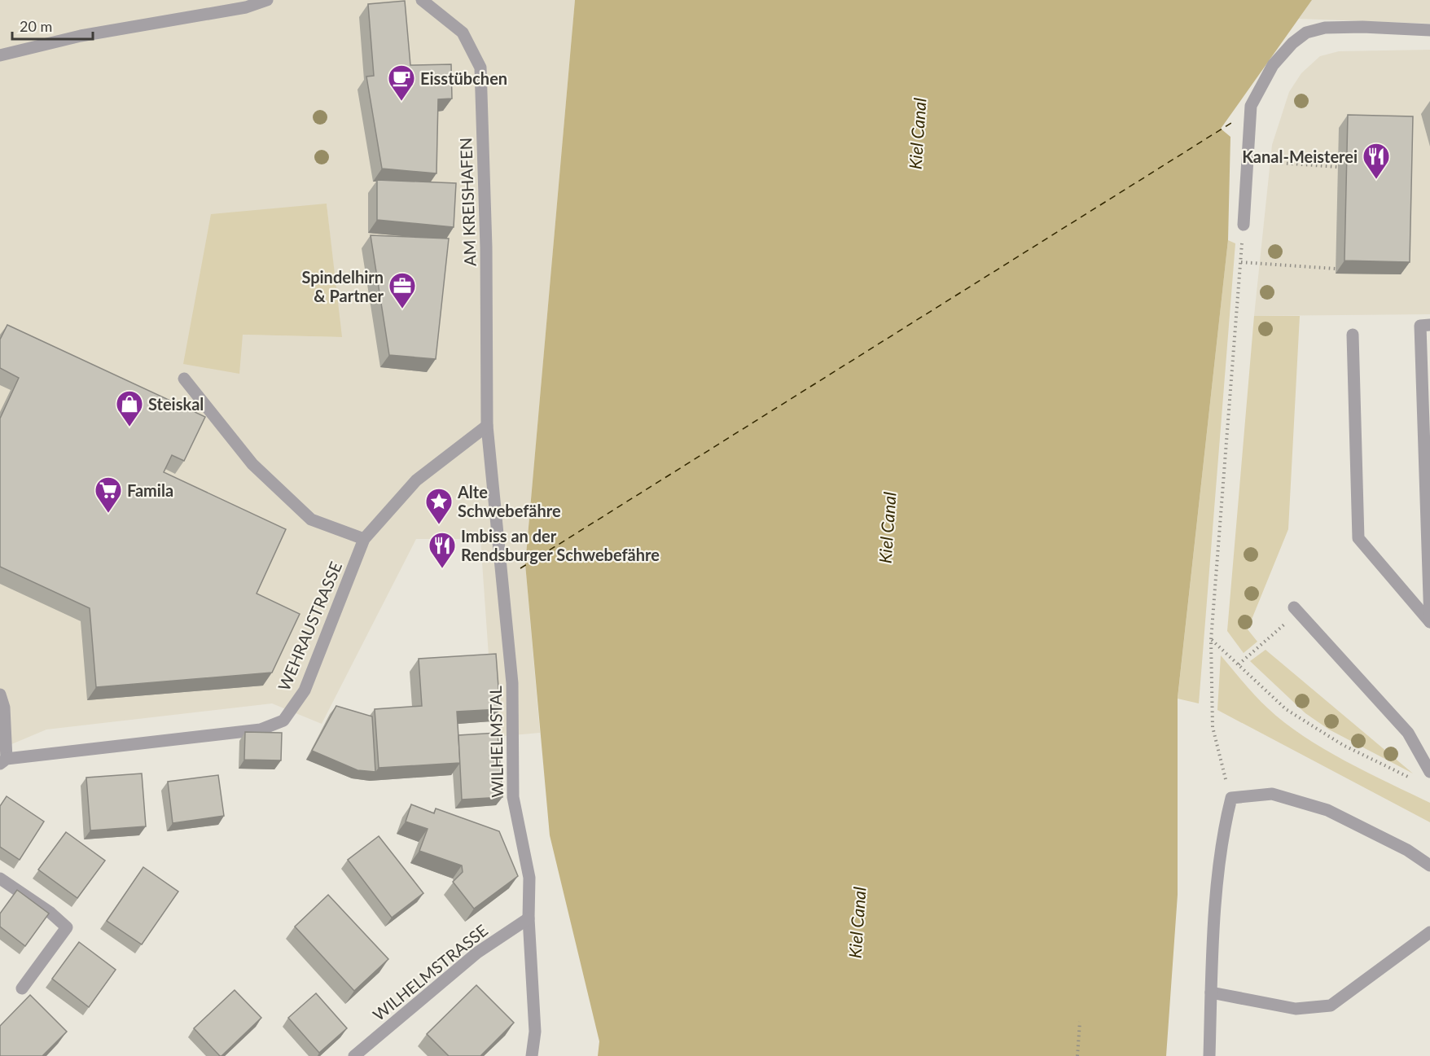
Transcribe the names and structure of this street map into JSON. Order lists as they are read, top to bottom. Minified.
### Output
{"streets":{"street":["AM KREISHAFEN","WEHRAUSTRASSE","WILHELMSTAL","WILHELMSTRASSE"]},"crossings":[["AM KREISHAFEN","WEHRAUSTRASSE"],["AM KREISHAFEN","WILHELMSTAL"],["WEHRAUSTRASSE","WILHELMSTAL"],["WILHELMSTAL","WILHELMSTRASSE"]],"water":["Kiel Canal"],"places":{"cafe":["Eisstübchen"],"restaurant":["Kanal-Meisterei","Imbiss an der Rendsburger Schwebefähre"],"office":["Spindelhirn & Partner"],"shop":["Steiskal"],"supermarket":["Famila"],"place":["Alte Schwebefähre"]},"scale_bar":"20 m"}
